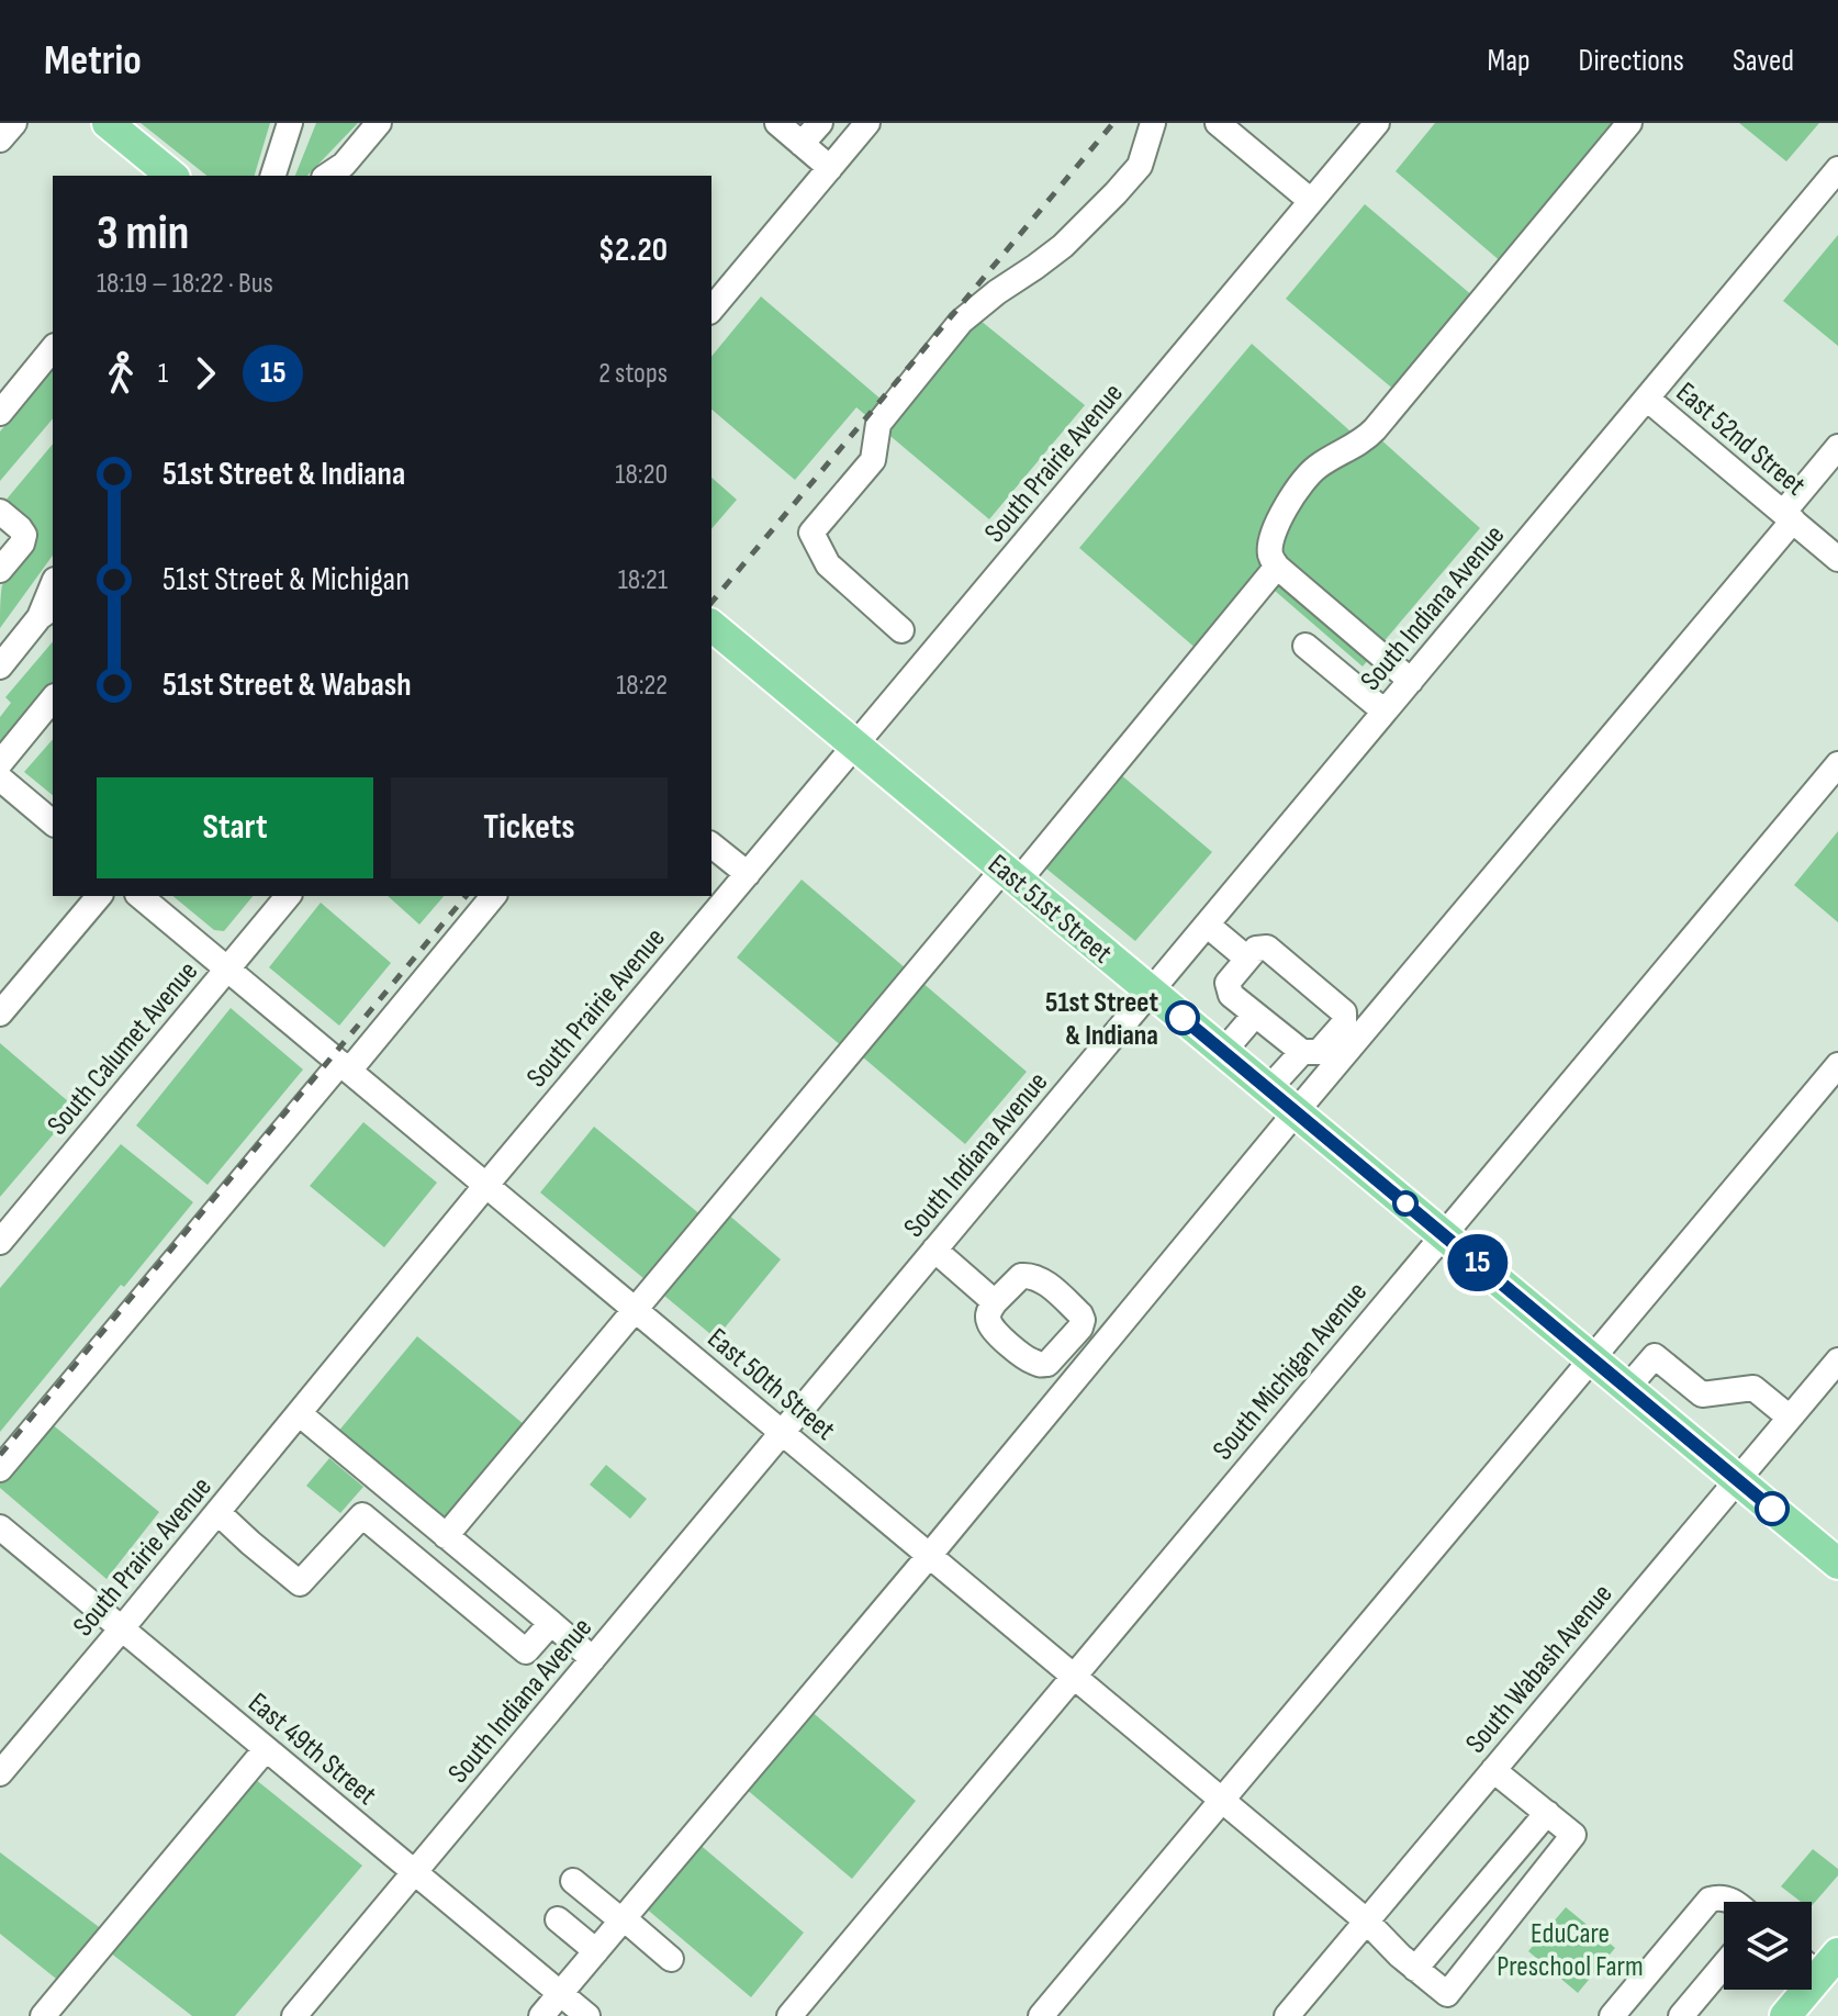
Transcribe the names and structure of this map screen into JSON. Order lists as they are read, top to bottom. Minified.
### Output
{"streets":{"main road":["East 51st Street"],"street":["East 52nd Street","South Prairie Avenue","South Indiana Avenue","South Calumet Avenue","South Michigan Avenue","East 50th Street","South Wabash Avenue","East 49th Street"]},"crossings":[["East 52nd Street","South Indiana Avenue"],["South Prairie Avenue","East 51st Street"],["South Prairie Avenue","East 50th Street"],["South Prairie Avenue","East 49th Street"],["South Indiana Avenue","East 51st Street"],["South Indiana Avenue","East 50th Street"],["South Indiana Avenue","East 49th Street"],["East 51st Street","South Michigan Avenue"],["East 51st Street","South Wabash Avenue"],["South Calumet Avenue","East 50th Street"],["South Michigan Avenue","East 50th Street"],["East 50th Street","South Wabash Avenue"]],"parks":["EduCare Preschool Farm"],"places":["51st Street & Indiana"],"lines":["bus line 15"],"page":{"header":"Metrio","nav":["Map","Directions","Saved"],"on_map":"15","heading":["3 min","18:19 – 18:22 · Bus","$2.20"],"legs":["1","15","2 stops"],"list":[{"name":"51st Street & Indiana","value":"18:20"},{"name":"51st Street & Michigan","value":"18:21"},{"name":"51st Street & Wabash","value":"18:22"}],"buttons":["Start","Tickets"]}}
